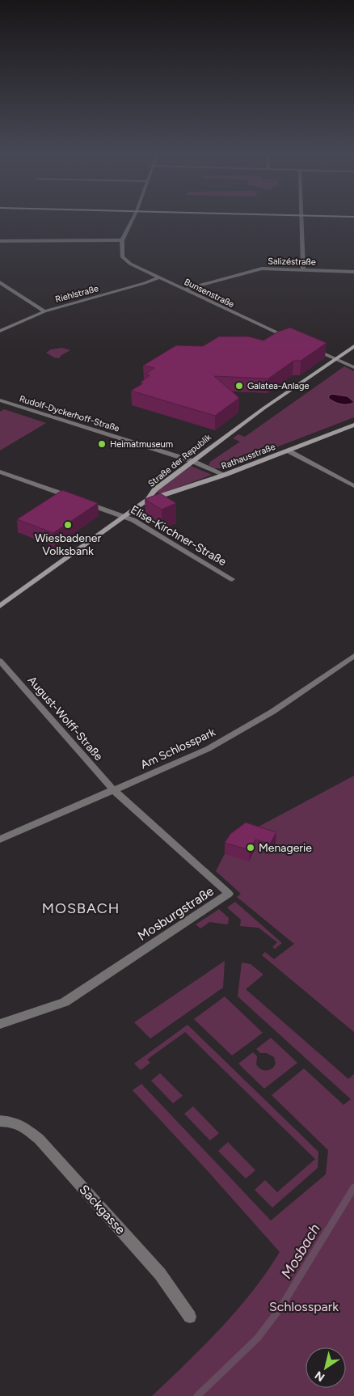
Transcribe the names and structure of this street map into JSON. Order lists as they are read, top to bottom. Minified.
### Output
{"streets":{"street":["Salizéstraße","Bunsenstraße","Riehlstraße","Rudolf-Dyckerhoff-Straße","Rathausstraße","Straße der Republik","Elise-Kirchner-Straße","August-Wolff-Straße","Am Schlosspark","Mosburgstraße","Sackgasse"]},"crossings":[["Salizéstraße","Bunsenstraße"],["Bunsenstraße","Riehlstraße"],["Rudolf-Dyckerhoff-Straße","Rathausstraße"],["Rudolf-Dyckerhoff-Straße","Straße der Republik"],["Rathausstraße","Straße der Republik"],["Straße der Republik","Elise-Kirchner-Straße"],["August-Wolff-Straße","Am Schlosspark"],["August-Wolff-Straße","Mosburgstraße"],["Am Schlosspark","Mosburgstraße"]],"districts":["MOSBACH"],"water":["Mosbach"],"parks":["Schlosspark"],"places":["Galatea-Anlage","Heimatmuseum","Wiesbadener Volksbank","Menagerie"],"north":"bottom left"}
